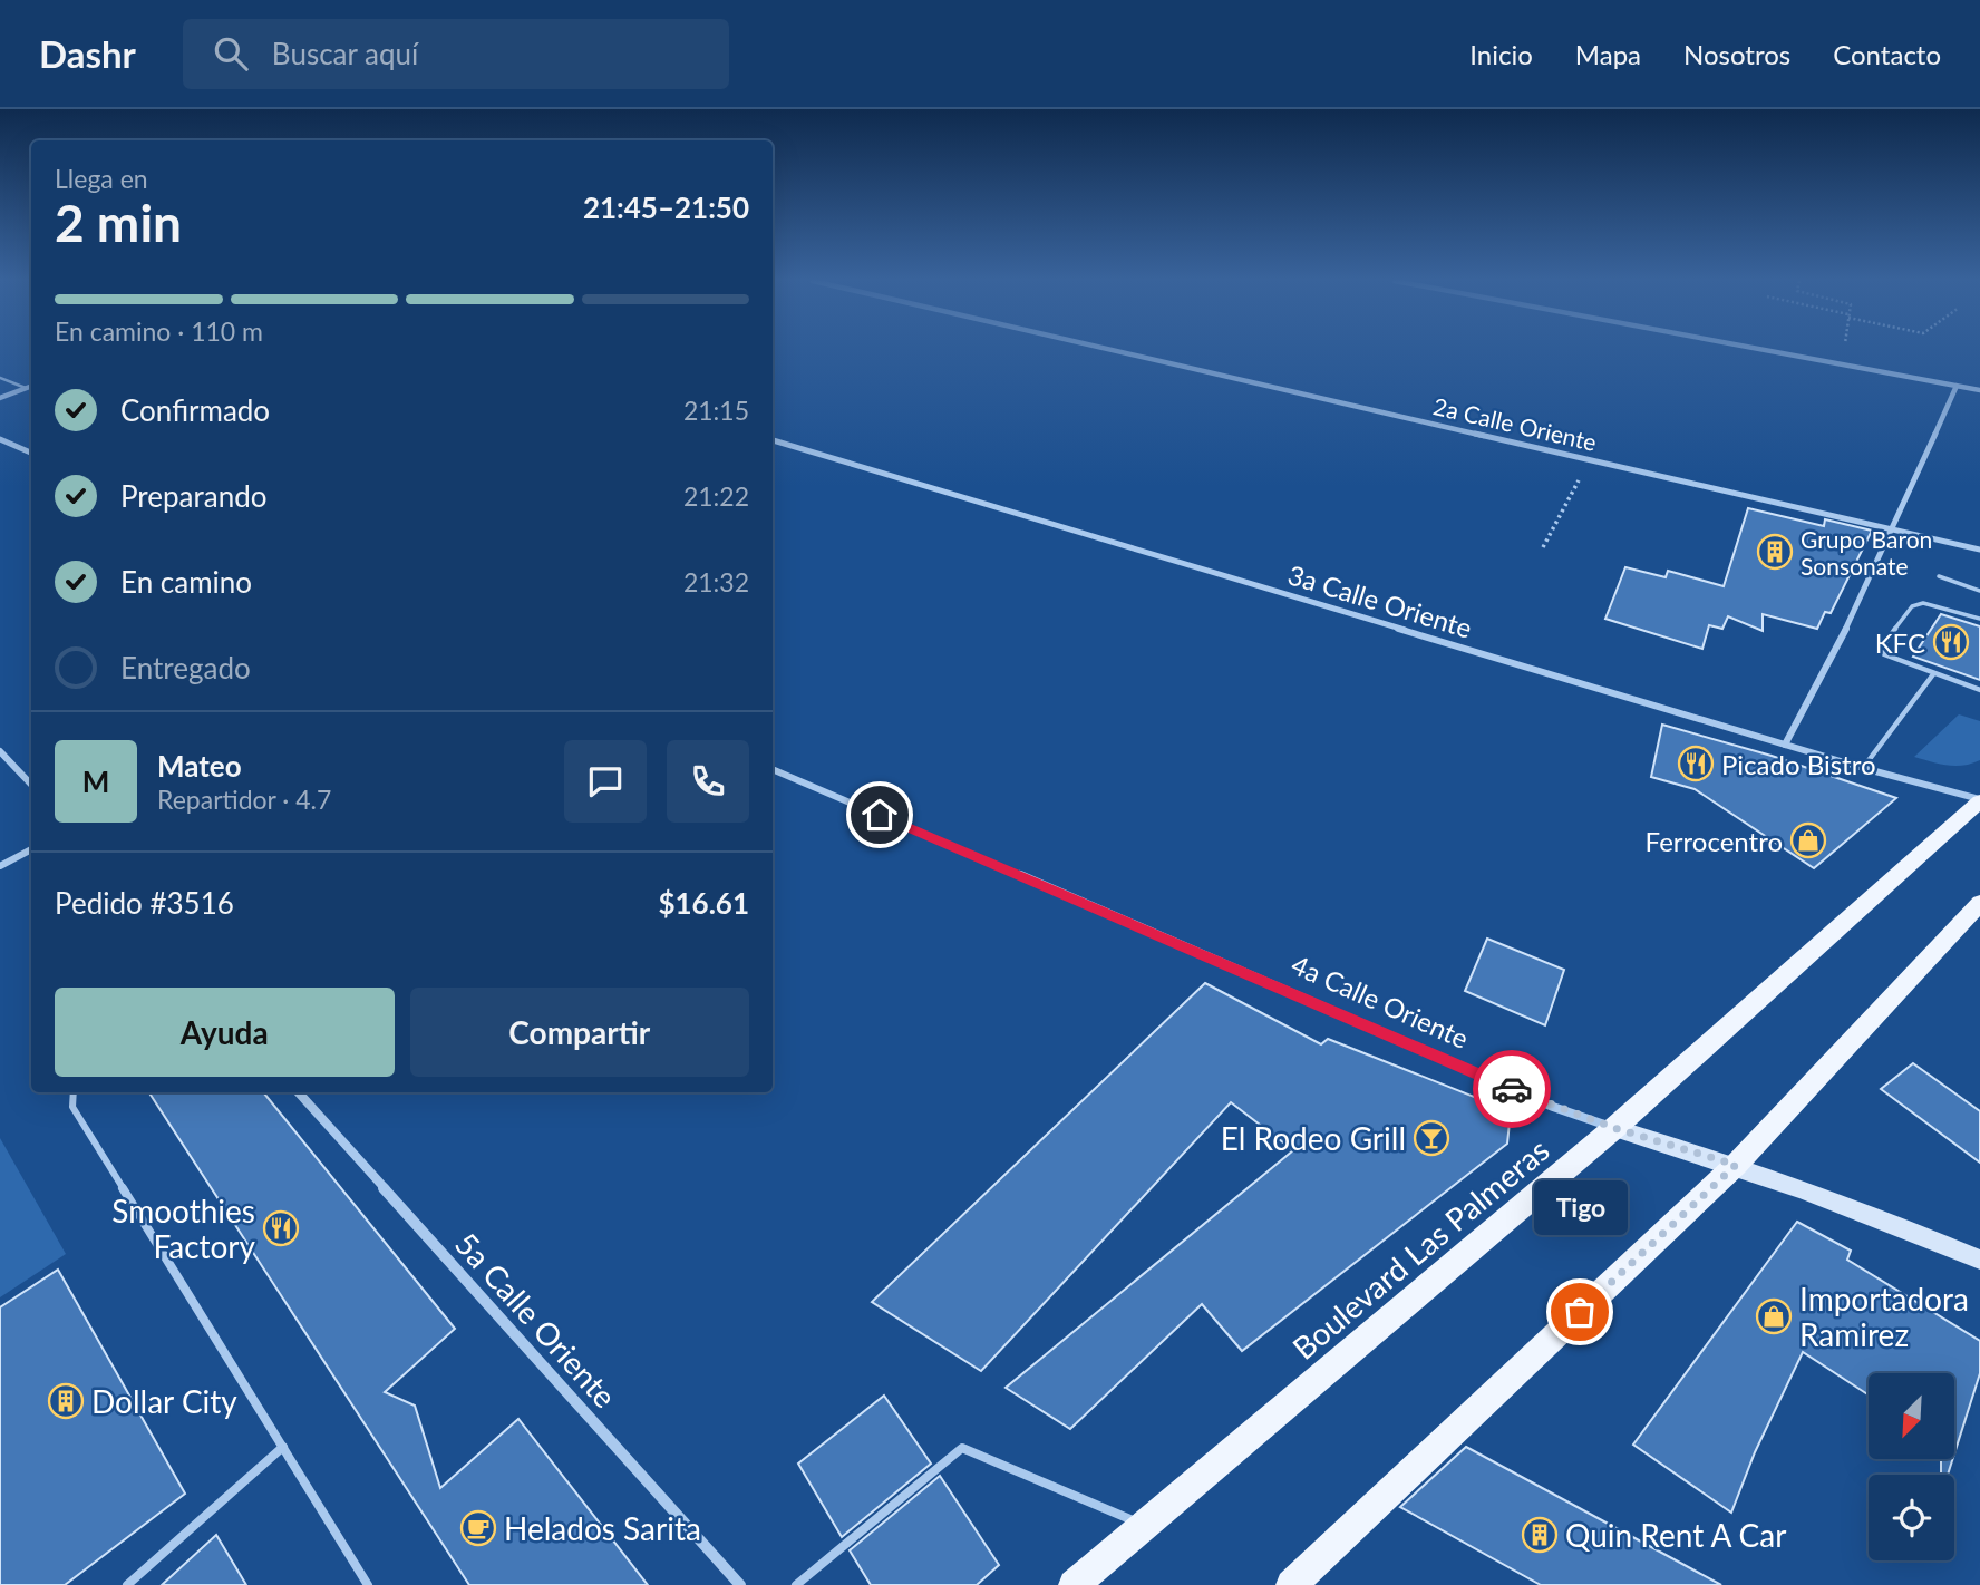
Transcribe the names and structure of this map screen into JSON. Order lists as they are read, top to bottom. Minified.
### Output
{"streets":{"main road":["Boulevard Las Palmeras"],"street":["2a Calle Oriente","3a Calle Oriente","4a Calle Oriente","5a Calle Oriente"]},"crossings":[["3a Calle Oriente","Boulevard Las Palmeras"],["4a Calle Oriente","Boulevard Las Palmeras"]],"places":{"building":["Grupo Baron Sonsonate","Dollar City","Quin Rent A Car"],"restaurant":["KFC","Picado Bistro","Smoothies Factory"],"shop":["Ferrocentro","Importadora Ramirez"],"bar":["El Rodeo Grill"],"other":["Tigo"],"cafe":["Helados Sarita"]},"north":"bottom left","page":{"header":"Dashr","search":"Buscar aquí","nav":["Inicio","Mapa","Nosotros","Contacto"],"heading":["2 min","Llega en","21:45–21:50"],"panel":["Mateo","Repartidor · 4.7","Pedido #3516","$16.61"],"bar":"En camino · 110 m","list":[["Confirmado","21:15"],["Preparando","21:22"],["En camino","21:32"],"Entregado"],"round":"M","buttons":["Ayuda","Compartir"],"bubble":"Tigo"}}
